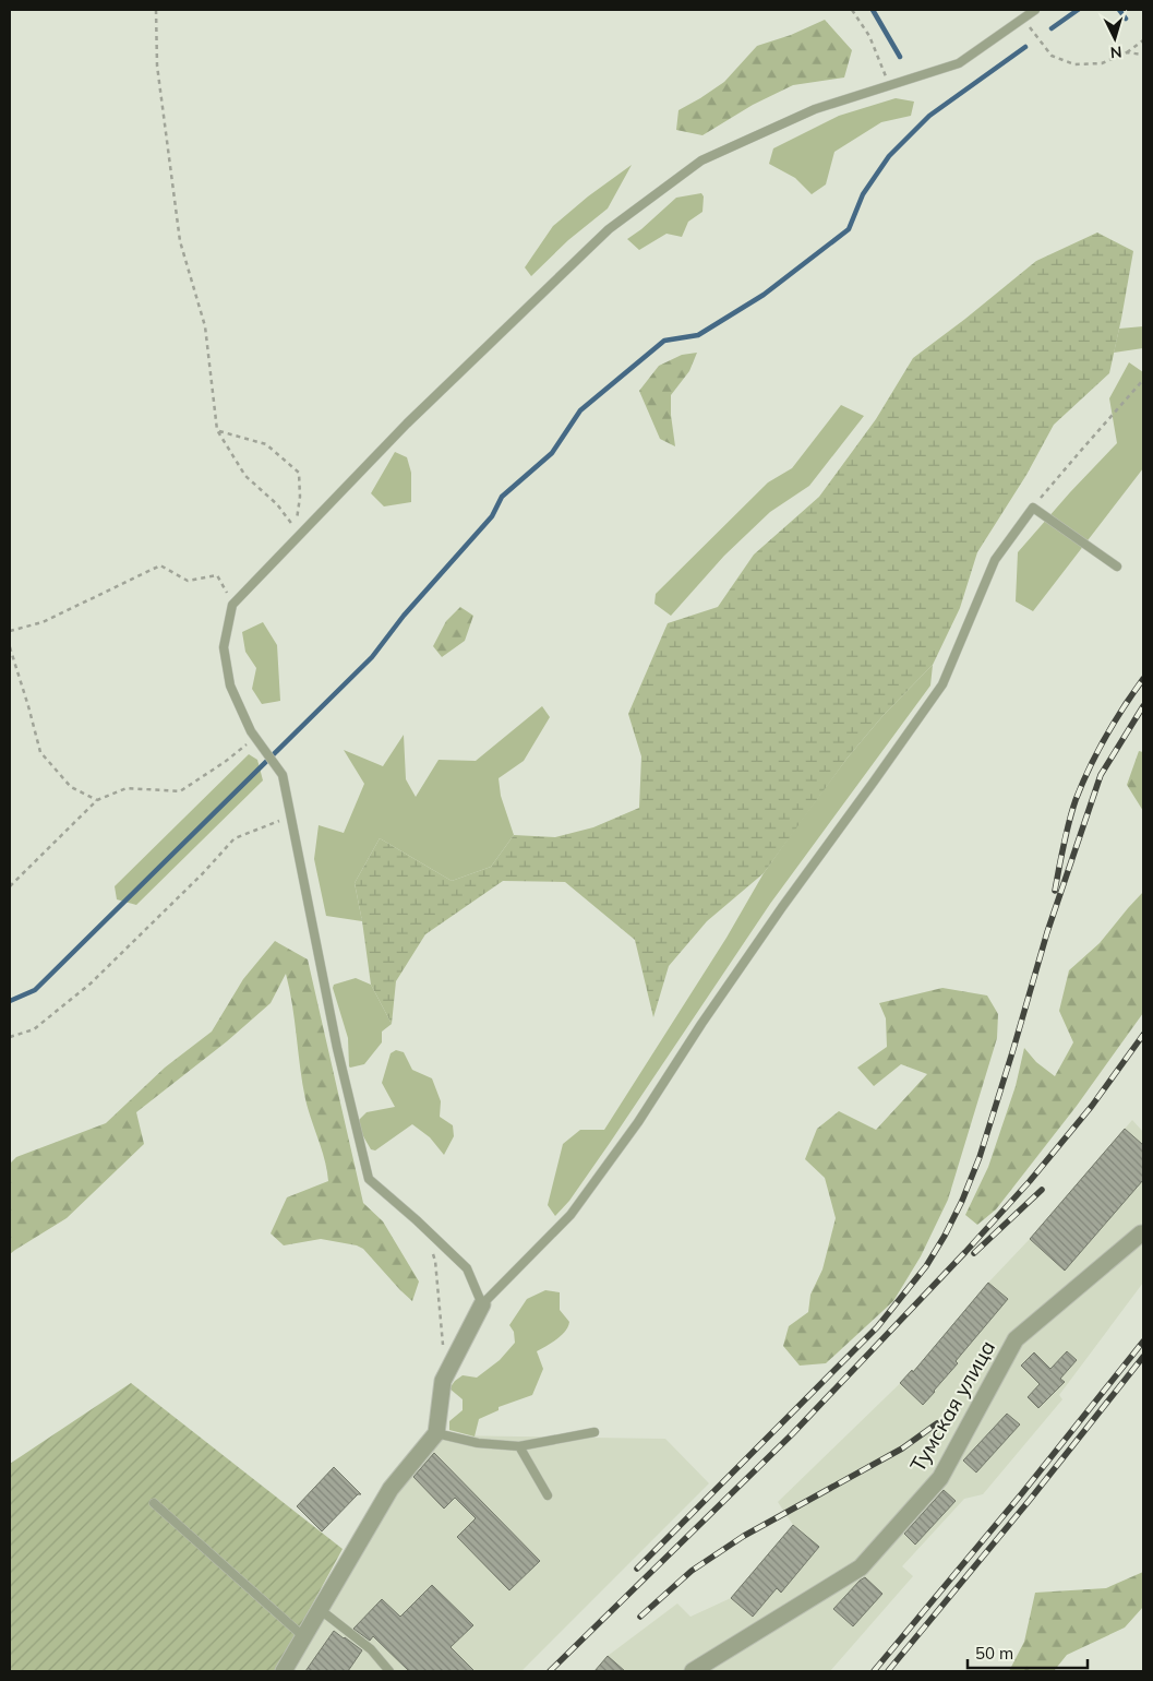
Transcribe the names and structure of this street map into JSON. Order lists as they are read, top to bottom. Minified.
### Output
{"streets":{"street":["Тумская улица"]},"scale_bar":"50 m","north":"bottom"}
